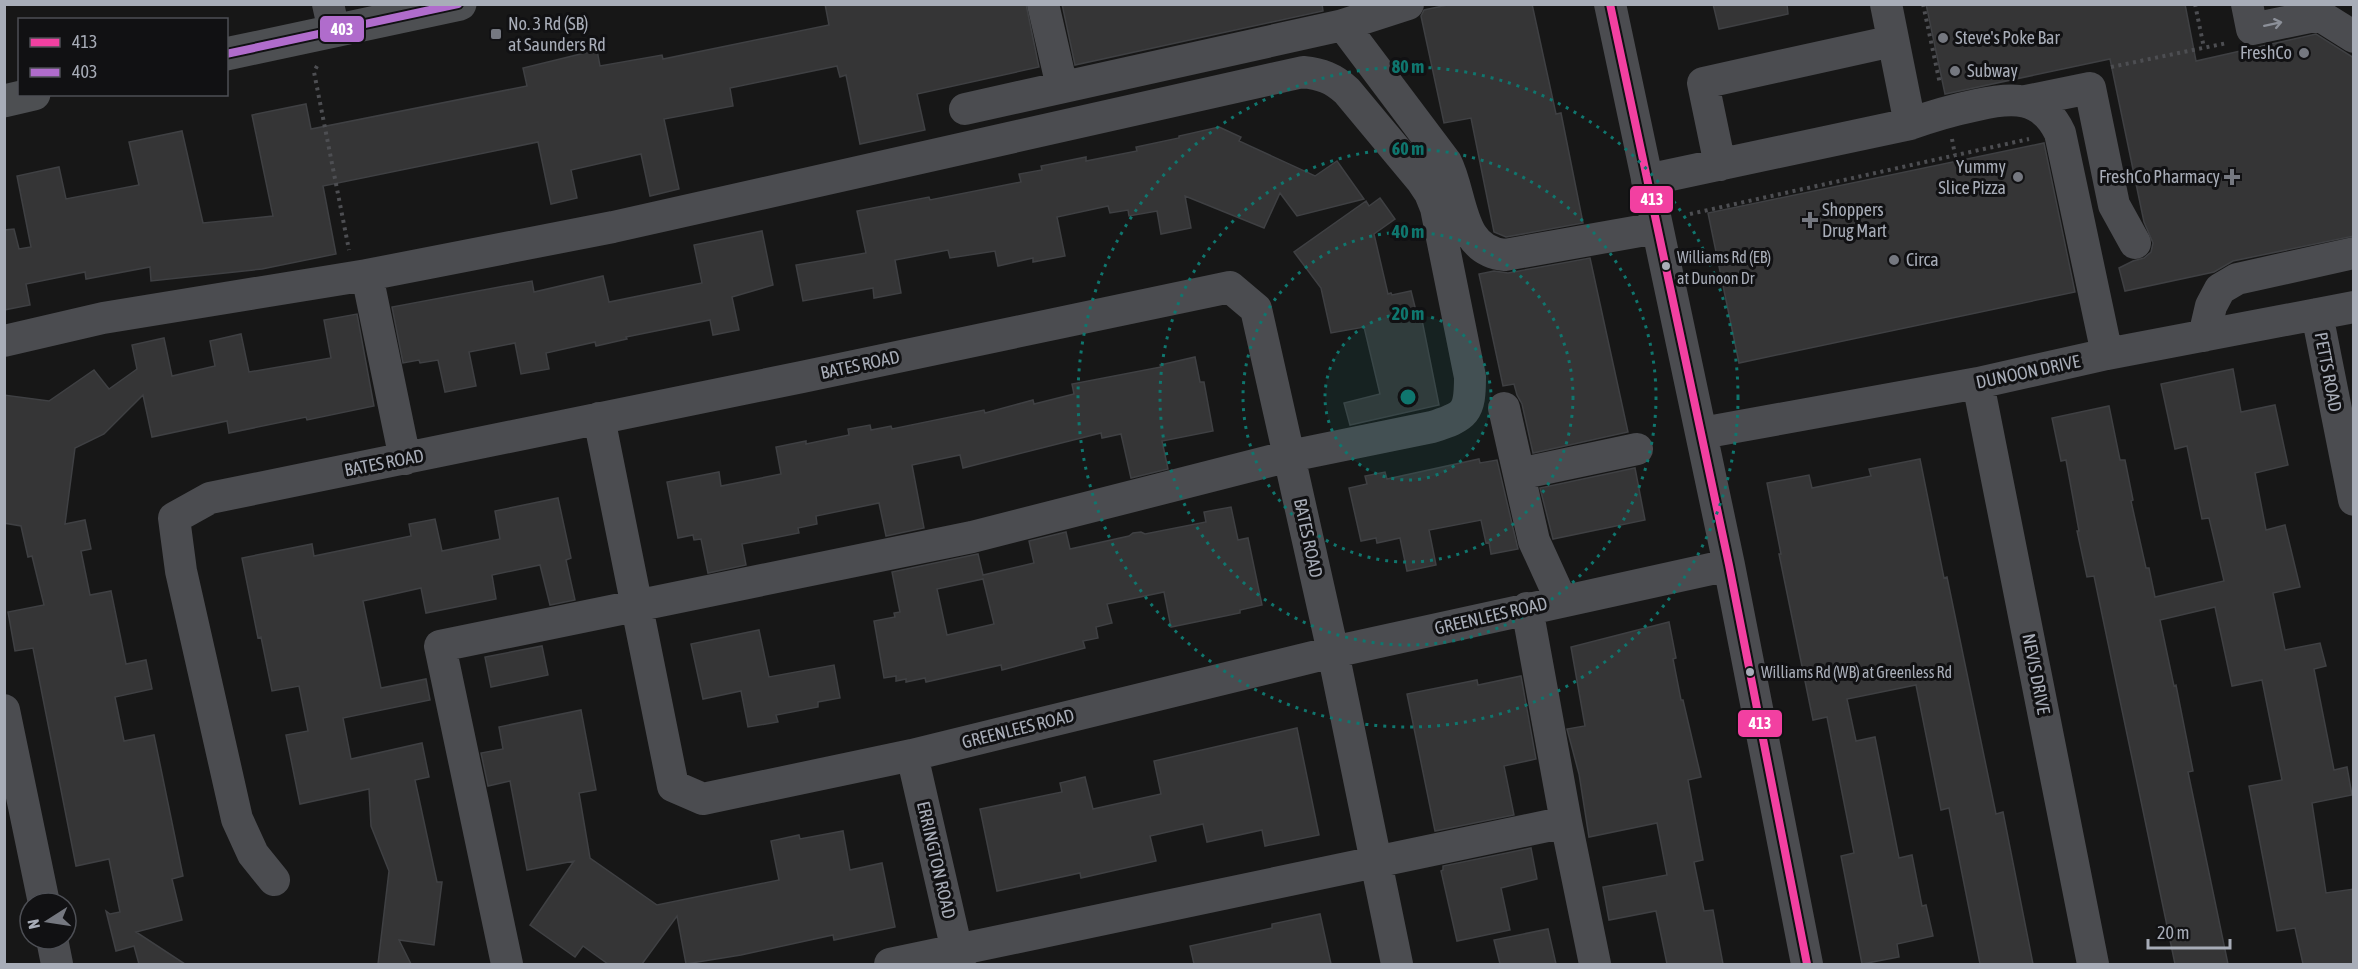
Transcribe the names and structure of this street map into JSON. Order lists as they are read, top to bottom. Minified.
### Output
{"streets":{"street":["BATES ROAD","DUNOON DRIVE","PETTS ROAD","GREENLEES ROAD","NEVIS DRIVE","ERRINGTON ROAD"]},"crossings":[["BATES ROAD","GREENLEES ROAD"],["DUNOON DRIVE","PETTS ROAD"],["DUNOON DRIVE","NEVIS DRIVE"],["GREENLEES ROAD","ERRINGTON ROAD"]],"places":{"transit":["No. 3 Rd (SB) at Saunders Rd"],"other":["Steve's Poke Bar","FreshCo","Subway","Yummy Slice Pizza","Circa","Williams Rd (EB) at Dunoon Dr","Williams Rd (WB) at Greenless Rd"],"health":["FreshCo Pharmacy","Shoppers Drug Mart"]},"lines":["transit line 413","transit line 403"],"legend":["413","403"],"scale_bar":"20 m","north":"left","rings":["80 m","60 m","40 m","20 m"]}
